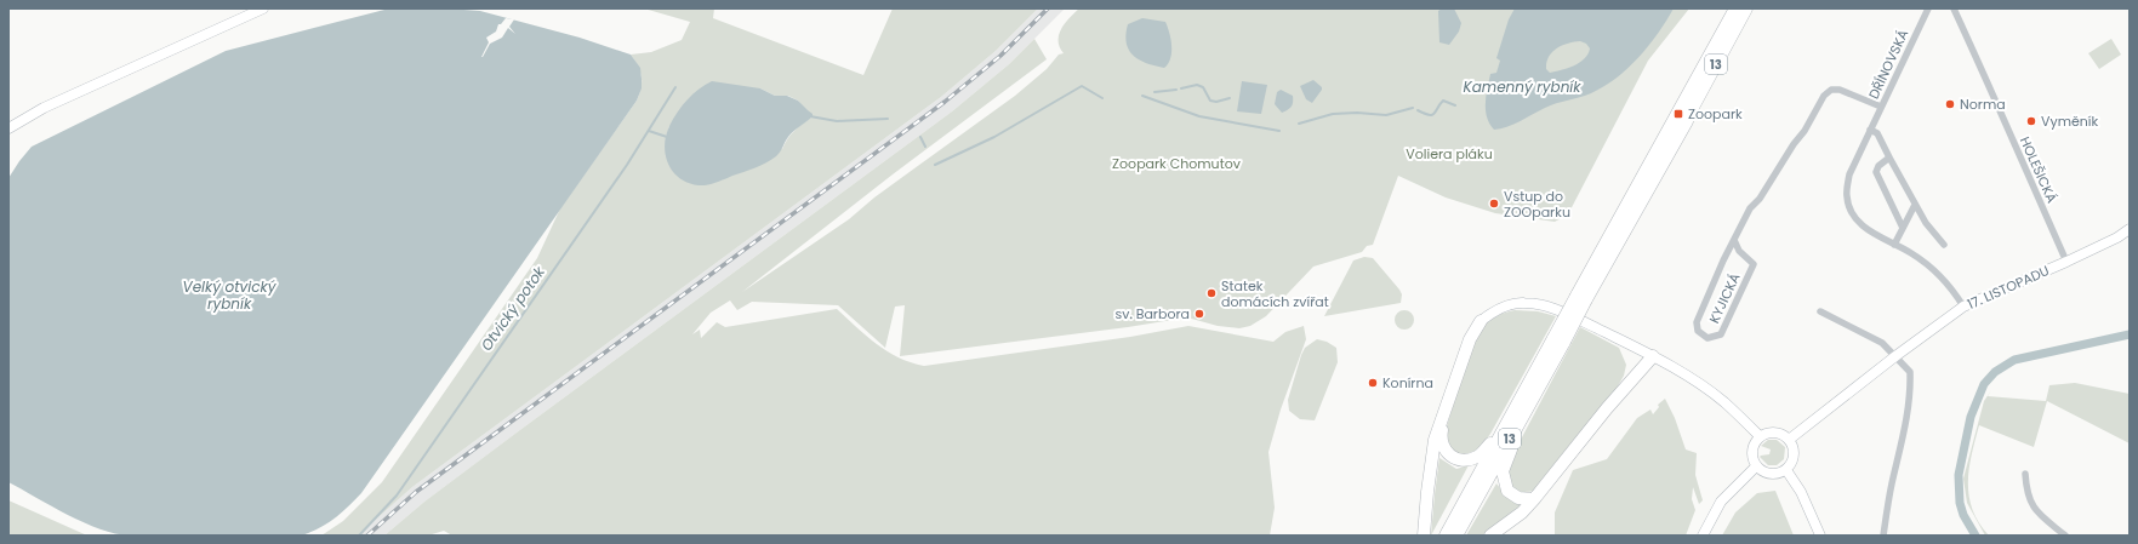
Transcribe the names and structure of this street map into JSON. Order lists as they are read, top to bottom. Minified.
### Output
{"streets":{"highway":["13"],"street":["DŘÍNOVSKÁ","HOLEŠICKÁ","17. LISTOPADU","KYJICKÁ"]},"crossings":[["DŘÍNOVSKÁ","17. LISTOPADU"],["DŘÍNOVSKÁ","KYJICKÁ"],["HOLEŠICKÁ","17. LISTOPADU"]],"water":["Kamenný rybník","Velký otvický rybník","Otvický potok"],"parks":["Voliera pláku","Zoopark Chomutov"],"places":{"other":["Norma","Vyměník","Vstup do ZOOparku","Statek domácích zvířat","sv. Barbora","Konírna"],"transit":["Zoopark"]}}
